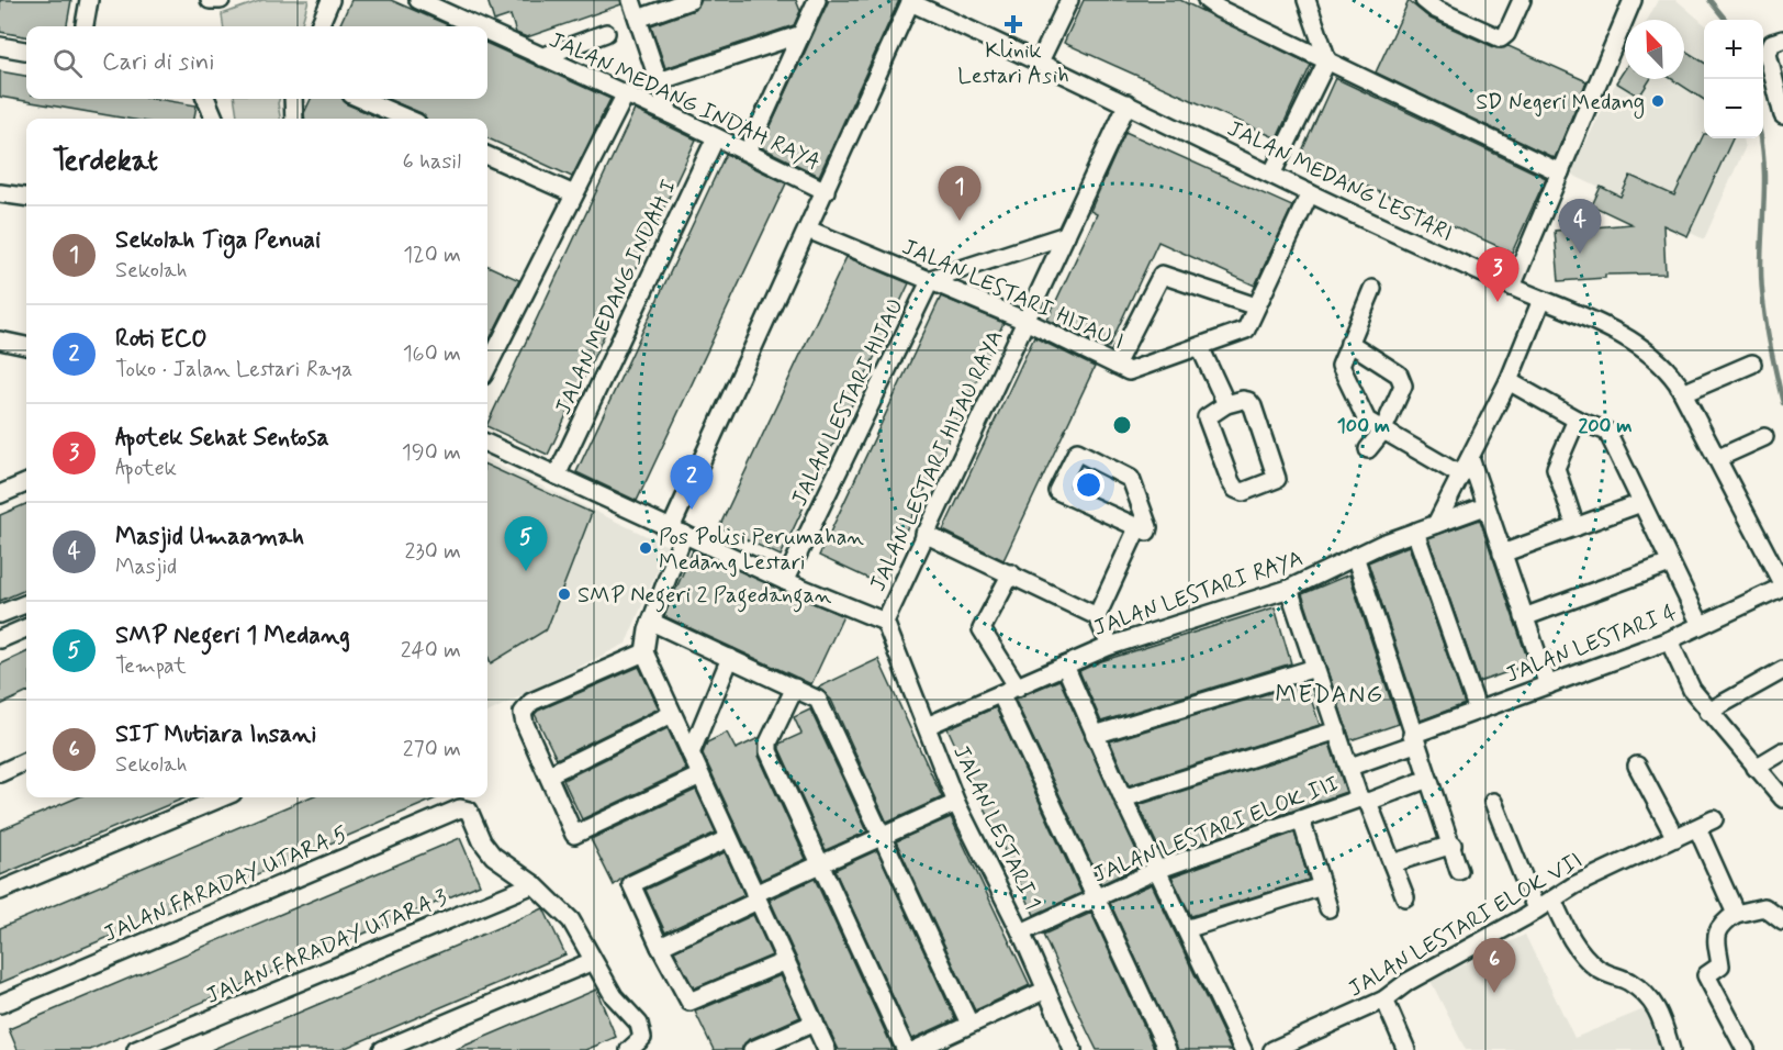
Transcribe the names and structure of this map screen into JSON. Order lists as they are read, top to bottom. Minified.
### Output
{"streets":{"street":["JALAN MEDANG INDAH RAYA","JALAN MEDANG LESTARI","JALAN LESTARI HIJAU I","JALAN MEDANG INDAH I","JALAN LESTARI HIJAU","JALAN LESTARI HIJAU RAYA","JALAN LESTARI RAYA","JALAN LESTARI 4","JALAN LESTARI 1","JALAN LESTARI ELOK III","JALAN FARADAY UTARA 5","JALAN LESTARI ELOK VII","JALAN FARADAY UTARA 3"]},"crossings":[["JALAN MEDANG INDAH RAYA","JALAN MEDANG INDAH I"],["JALAN MEDANG LESTARI","JALAN LESTARI HIJAU I"],["JALAN MEDANG LESTARI","JALAN LESTARI HIJAU RAYA"],["JALAN MEDANG LESTARI","JALAN LESTARI 4"],["JALAN LESTARI HIJAU I","JALAN LESTARI HIJAU"],["JALAN LESTARI HIJAU I","JALAN LESTARI HIJAU RAYA"],["JALAN LESTARI HIJAU RAYA","JALAN LESTARI 1"],["JALAN LESTARI RAYA","JALAN LESTARI 1"],["JALAN LESTARI 1","JALAN LESTARI ELOK III"],["JALAN FARADAY UTARA 5","JALAN FARADAY UTARA 3"]],"districts":["MEDANG"],"places":{"health":["Klinik Lestari Asih"],"other":["SD Negeri Medang","Pos Polisi Perumahan Medang Lestari","SMP Negeri 2 Pagedangan"]},"north":"top left","page":{"map_buttons":["+","−"],"search":"Cari di sini","heading":["Terdekat","6 hasil"],"pins":["1","4","3","2","5","6"],"list":[{"mark":"1","name":"Sekolah Tiga Penuai","note":"Sekolah","value":"120 m"},{"mark":"2","name":"Roti ECO","note":"Toko · Jalan Lestari Raya","value":"160 m"},{"mark":"3","name":"Apotek Sehat Sentosa","note":"Apotek","value":"190 m"},{"mark":"4","name":"Masjid Umaamah","note":"Masjid","value":"230 m"},{"mark":"5","name":"SMP Negeri 1 Medang","note":"Tempat","value":"240 m"},{"mark":"6","name":"SIT Mutiara Insani","note":"Sekolah","value":"270 m"}]},"rings":["100 m","200 m"]}
